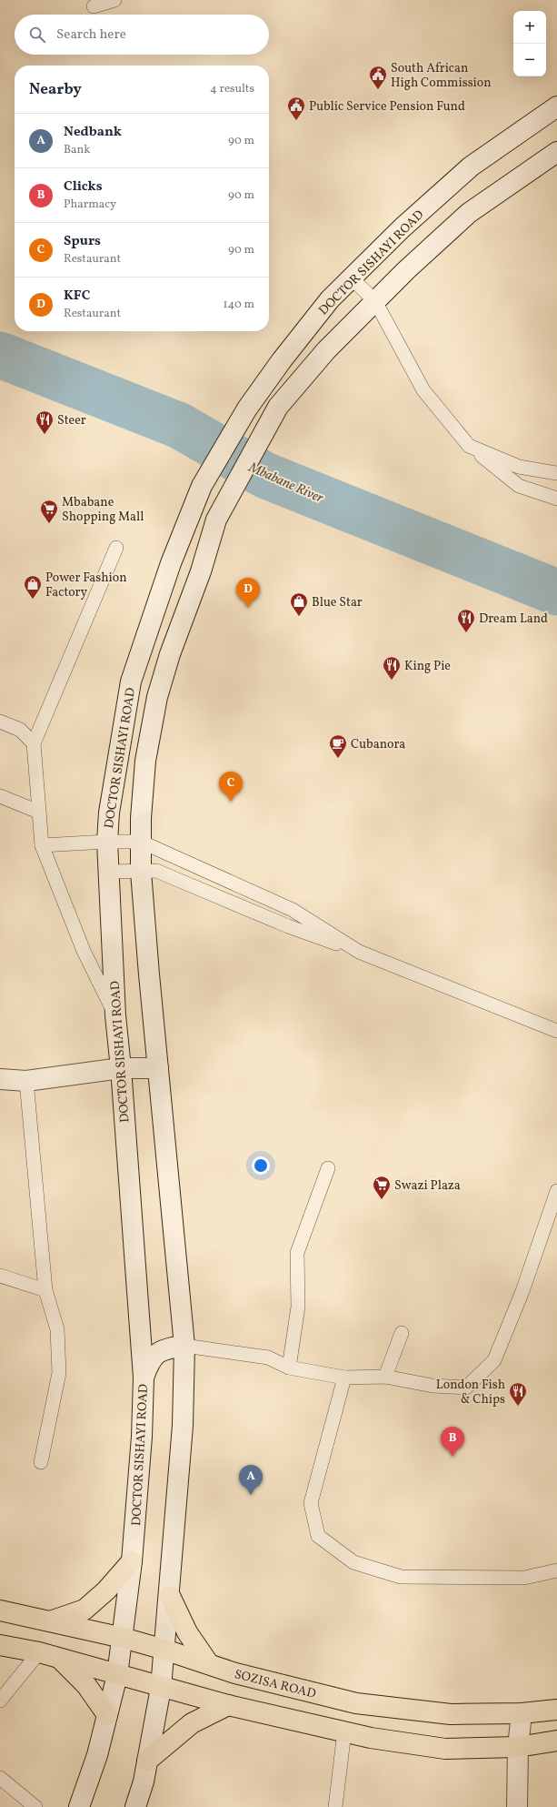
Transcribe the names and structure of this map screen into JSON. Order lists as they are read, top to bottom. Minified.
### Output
{"streets":{"main road":["DOCTOR SISHAYI ROAD","SOZISA ROAD"]},"crossings":[["DOCTOR SISHAYI ROAD","SOZISA ROAD"]],"water":["Mbabane River"],"places":{"public building":["South African High Commission","Public Service Pension Fund"],"restaurant":["Steer","Dream Land","King Pie","London Fish & Chips"],"supermarket":["Mbabane Shopping Mall","Swazi Plaza"],"shop":["Power Fashion Factory","Blue Star"],"cafe":["Cubanora"]},"page":{"map_buttons":["+","−"],"search":"Search here","heading":["Nearby","4 results"],"list":[{"mark":"A","name":"Nedbank","note":"Bank","value":"90 m"},{"mark":"B","name":"Clicks","note":"Pharmacy","value":"90 m"},{"mark":"C","name":"Spurs","note":"Restaurant","value":"90 m"},{"mark":"D","name":"KFC","note":"Restaurant","value":"140 m"}],"pins":["D","C","B","A"]}}
